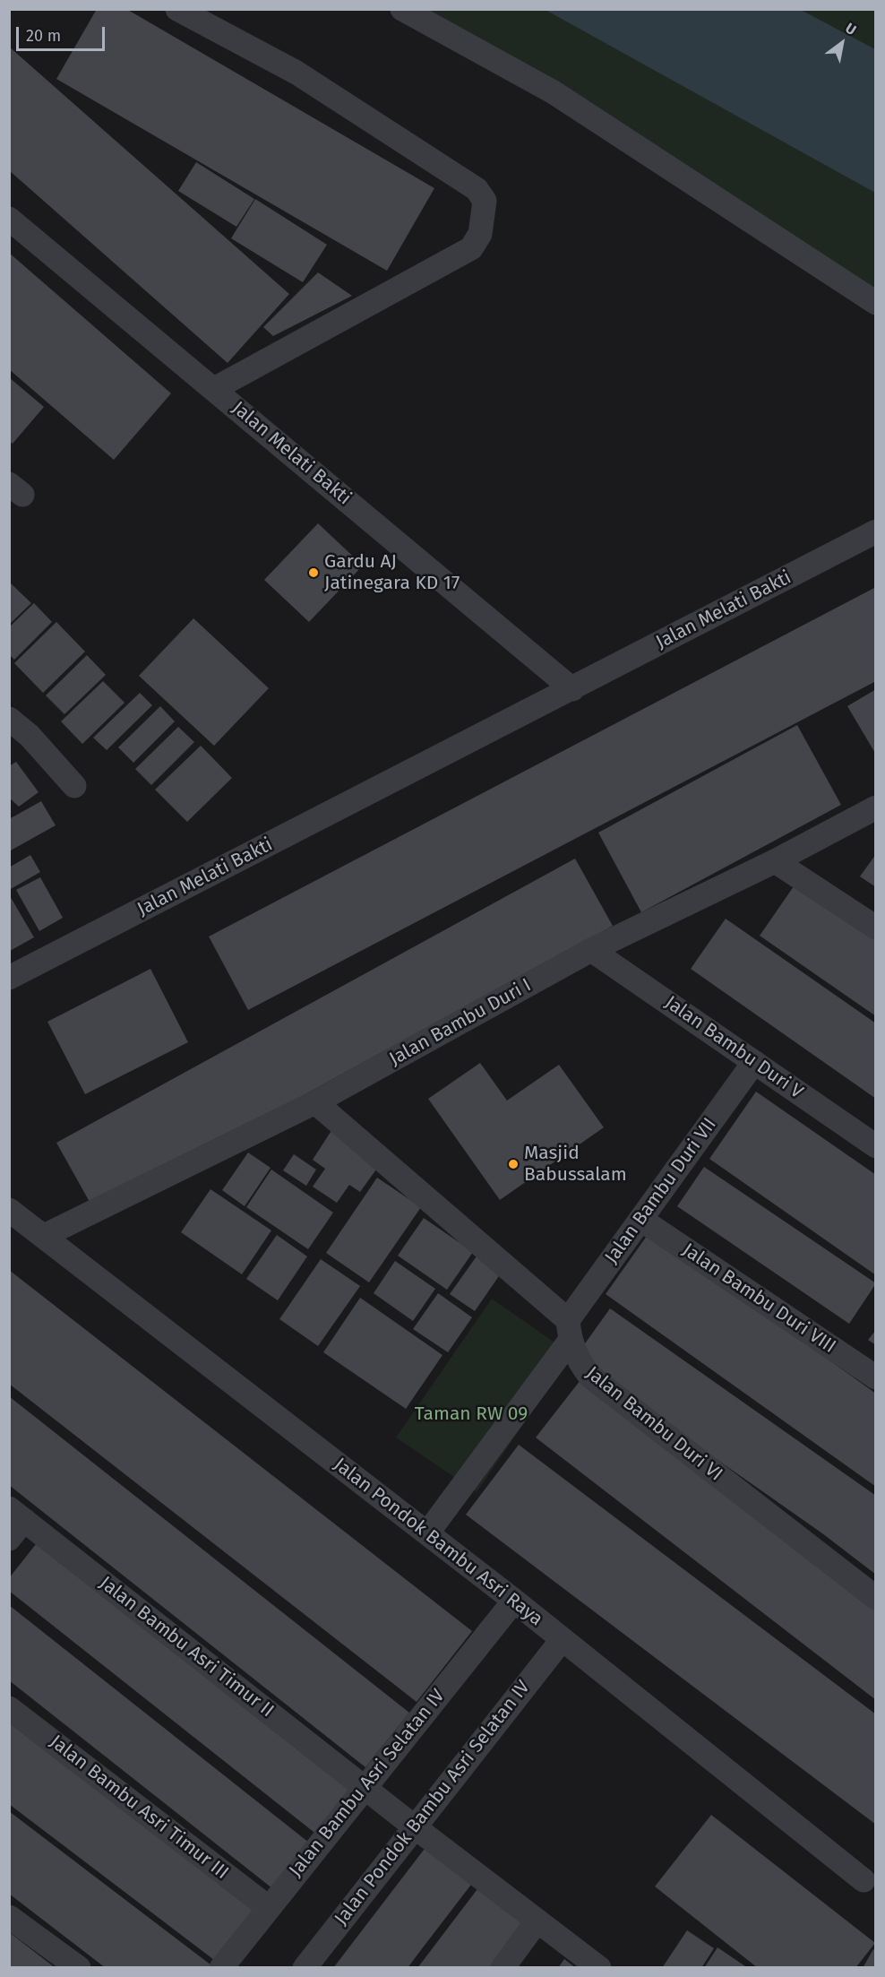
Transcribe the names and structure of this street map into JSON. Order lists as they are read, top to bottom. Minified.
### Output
{"streets":{"street":["Jalan Melati Bakti","Jalan Bambu Duri I","Jalan Bambu Duri V","Jalan Bambu Duri VII","Jalan Bambu Duri VIII","Jalan Bambu Duri VI","Jalan Pondok Bambu Asri Raya","Jalan Bambu Asri Timur II","Jalan Bambu Asri Selatan IV","Jalan Pondok Bambu Asri Selatan IV","Jalan Bambu Asri Timur III"]},"crossings":[["Jalan Bambu Duri I","Jalan Bambu Duri V"],["Jalan Bambu Duri I","Jalan Bambu Duri VI"],["Jalan Bambu Duri I","Jalan Pondok Bambu Asri Raya"],["Jalan Bambu Duri V","Jalan Bambu Duri VII"],["Jalan Bambu Duri VII","Jalan Bambu Duri VIII"],["Jalan Bambu Duri VII","Jalan Bambu Duri VI"],["Jalan Bambu Duri VII","Jalan Pondok Bambu Asri Raya"],["Jalan Pondok Bambu Asri Raya","Jalan Bambu Asri Selatan IV"],["Jalan Pondok Bambu Asri Raya","Jalan Pondok Bambu Asri Selatan IV"],["Jalan Bambu Asri Timur II","Jalan Bambu Asri Selatan IV"],["Jalan Bambu Asri Timur II","Jalan Pondok Bambu Asri Selatan IV"],["Jalan Bambu Asri Selatan IV","Jalan Bambu Asri Timur III"]],"parks":["Taman RW 09"],"places":["Gardu AJ Jatinegara KD 17","Masjid Babussalam"],"scale_bar":"20 m","north":"top right"}
